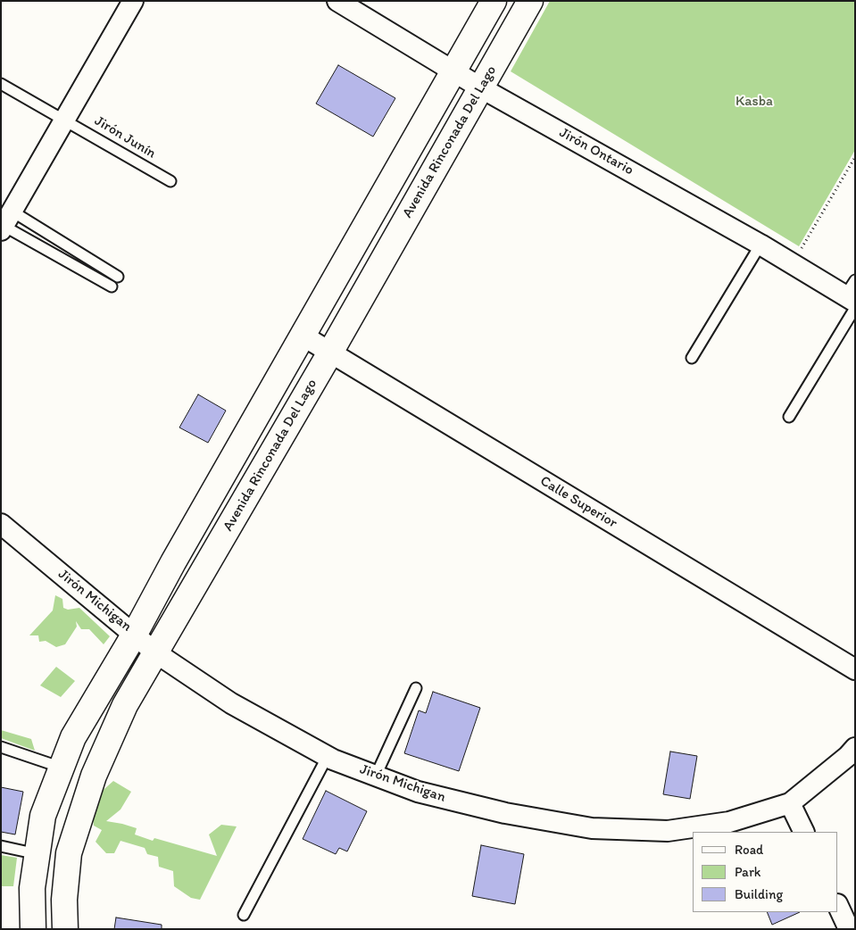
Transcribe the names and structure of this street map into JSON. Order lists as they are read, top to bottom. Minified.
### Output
{"streets":{"street":["Avenida Rinconada Del Lago","Jirón Ontario","Calle Superior","Jirón Michigan"],"lane":["Jirón Junín"]},"crossings":[["Avenida Rinconada Del Lago","Jirón Ontario"],["Avenida Rinconada Del Lago","Calle Superior"],["Avenida Rinconada Del Lago","Jirón Michigan"]],"parks":["Kasba"],"legend":["Road","Park","Building"]}
